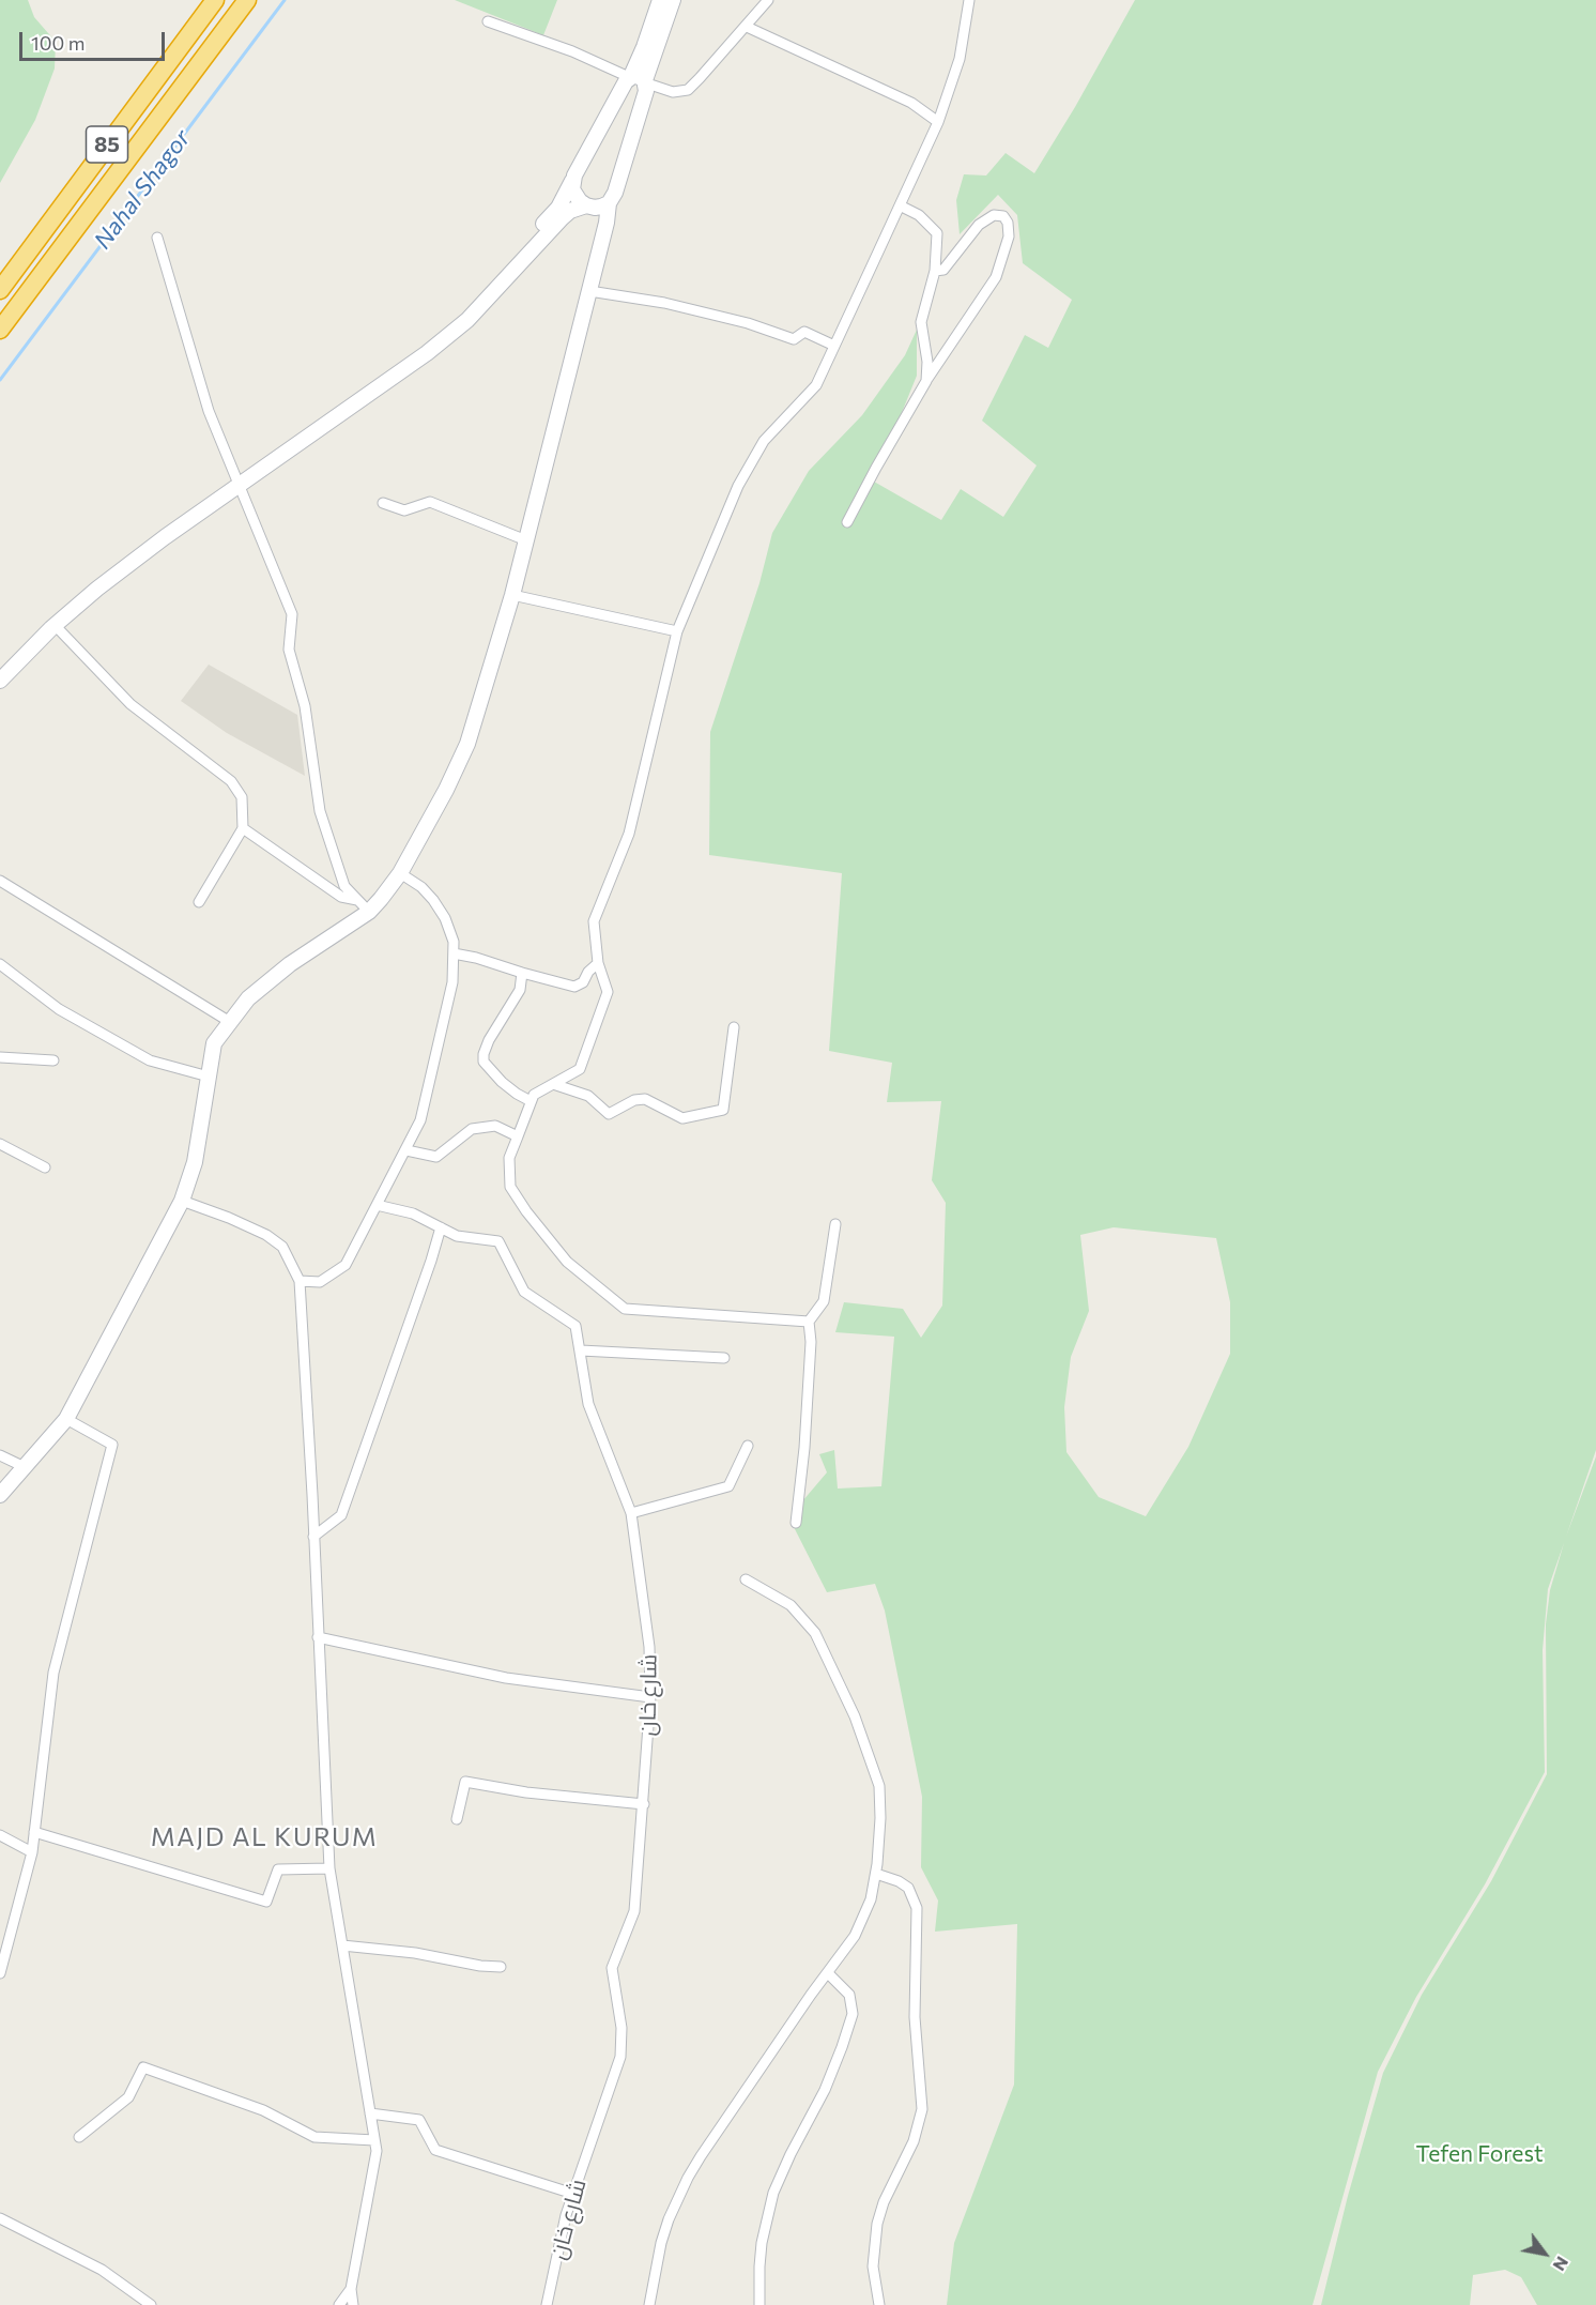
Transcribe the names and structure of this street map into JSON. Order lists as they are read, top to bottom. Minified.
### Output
{"streets":{"highway":["85"],"street":["شارع خان"]},"districts":["MAJD AL KURUM"],"water":["Nahal Shagor"],"parks":["Tefen Forest"],"scale_bar":"100 m","north":"bottom right"}
